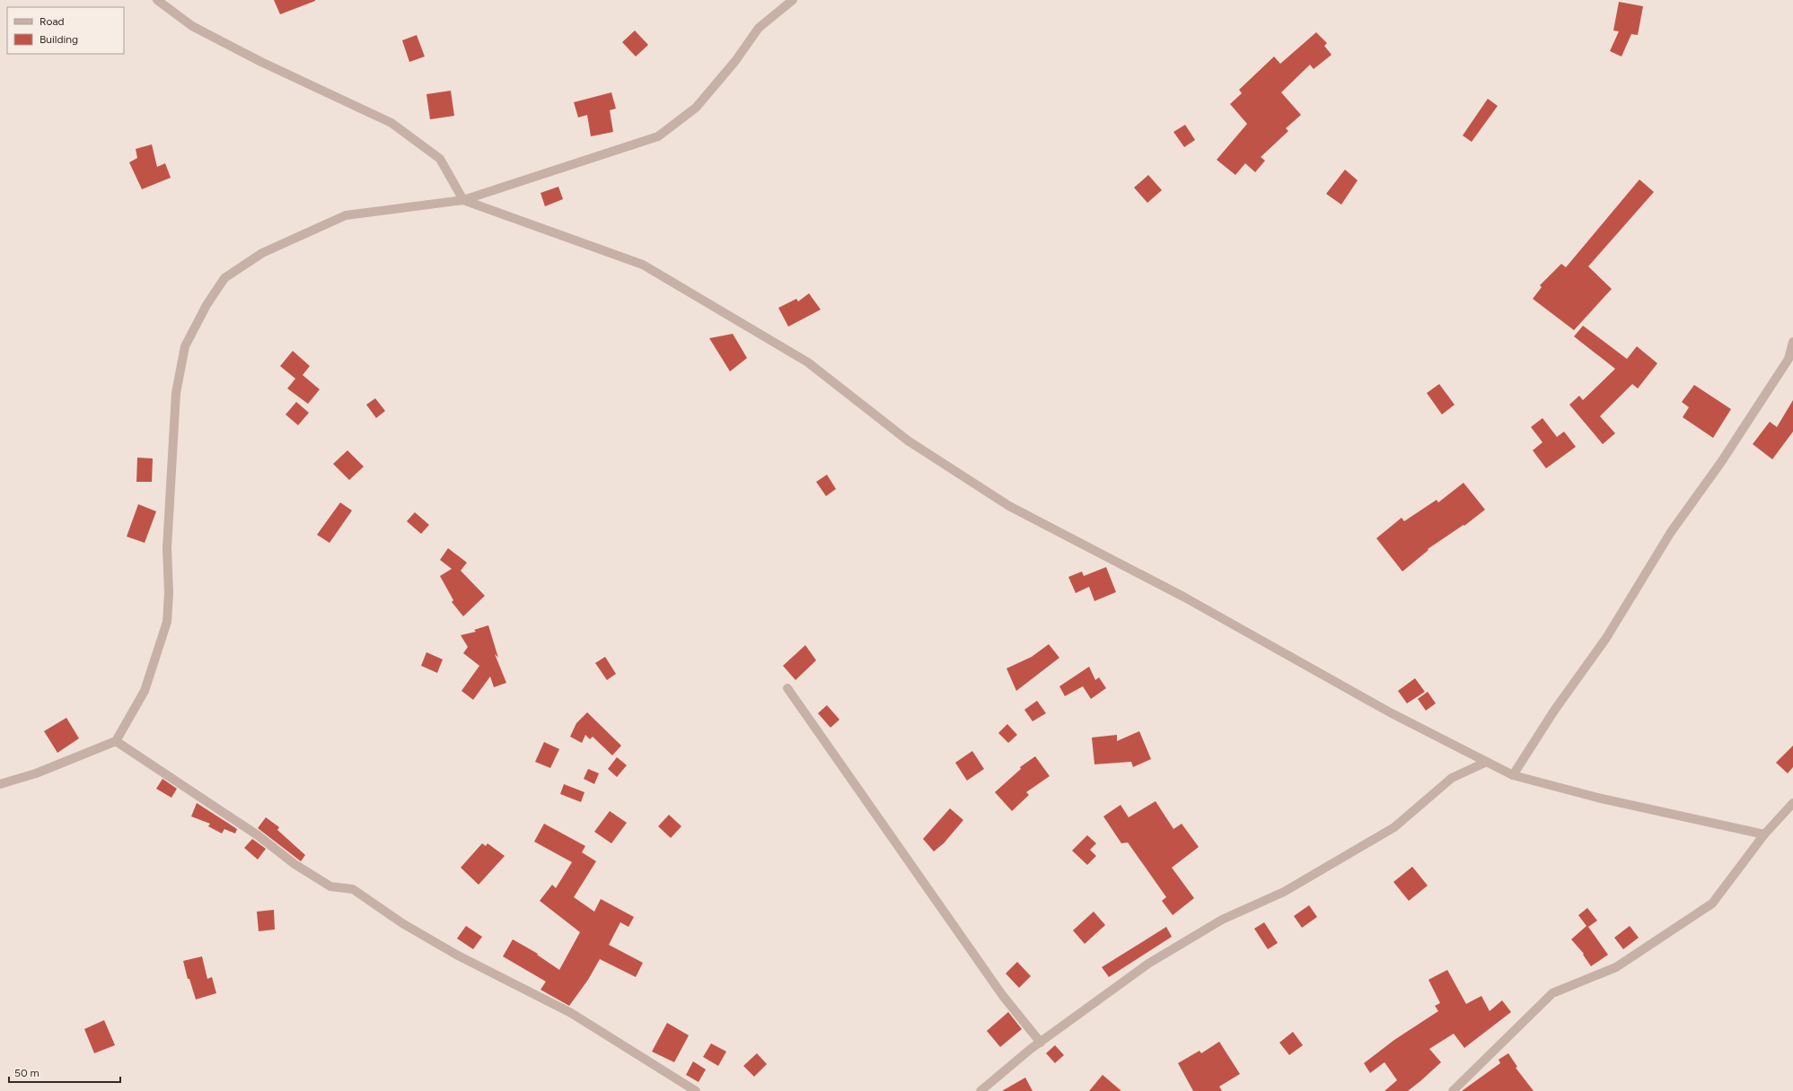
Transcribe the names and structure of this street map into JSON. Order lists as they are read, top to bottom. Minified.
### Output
{"legend":["Road","Building"],"scale_bar":"50 m"}
